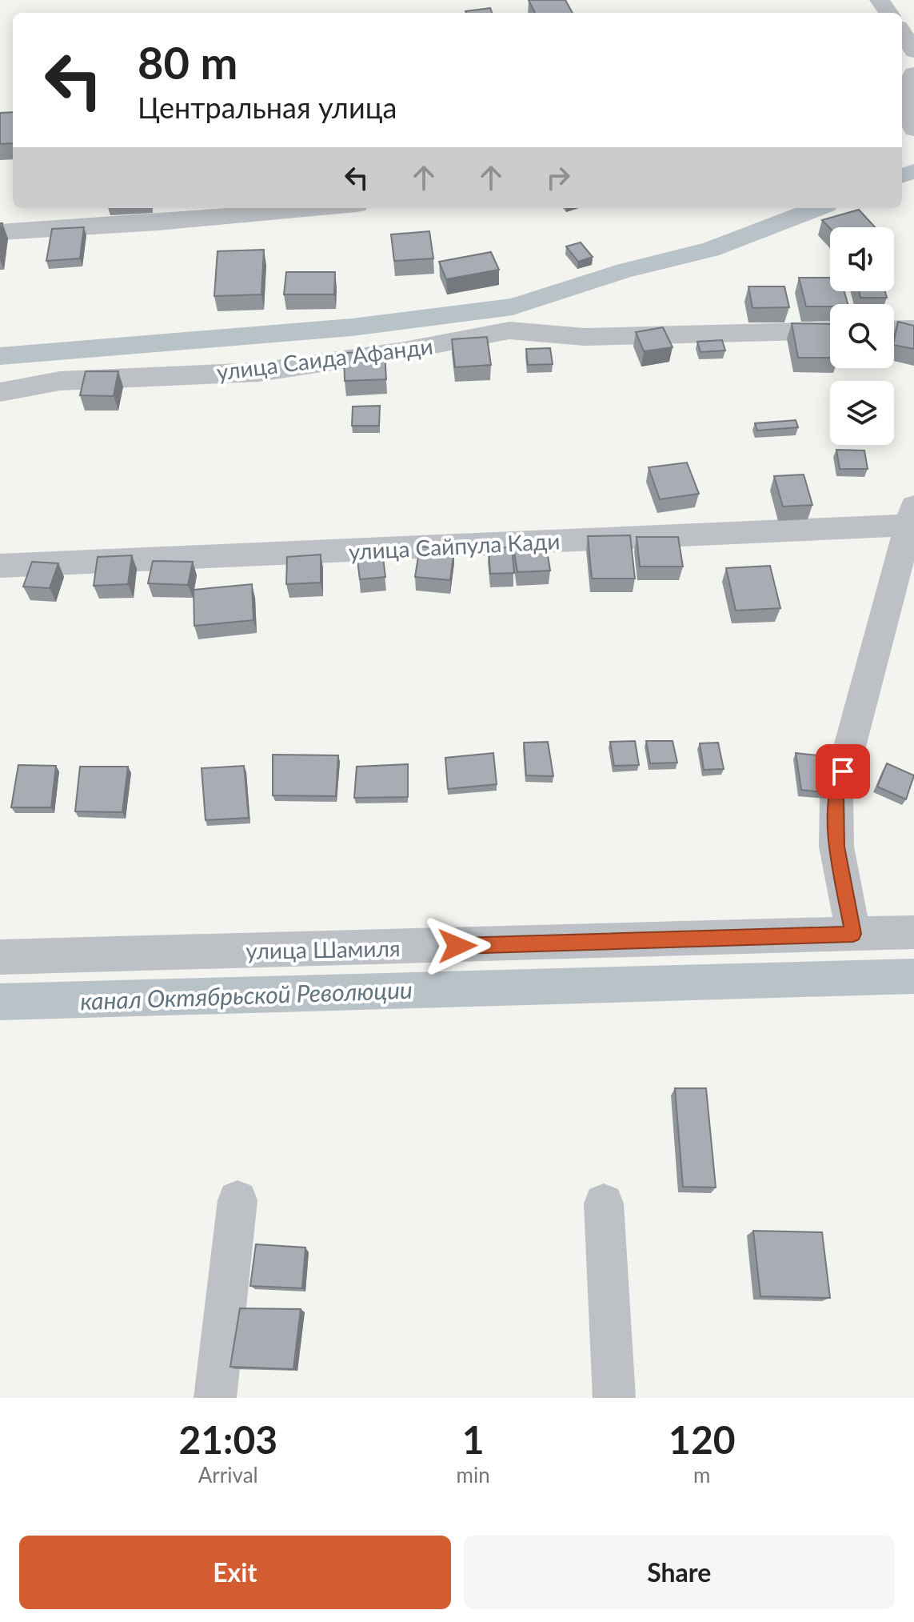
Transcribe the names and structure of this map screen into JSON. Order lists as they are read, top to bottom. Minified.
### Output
{"streets":{"street":["улица Саида Афанди","улица Сайпула Кади","улица Шамиля"]},"water":["канал Октябрьской Революции"],"page":{"turn":["80 m","Центральная улица"],"eta":["21:03","Arrival","1","min","120","m"],"buttons":["Exit","Share"]}}
